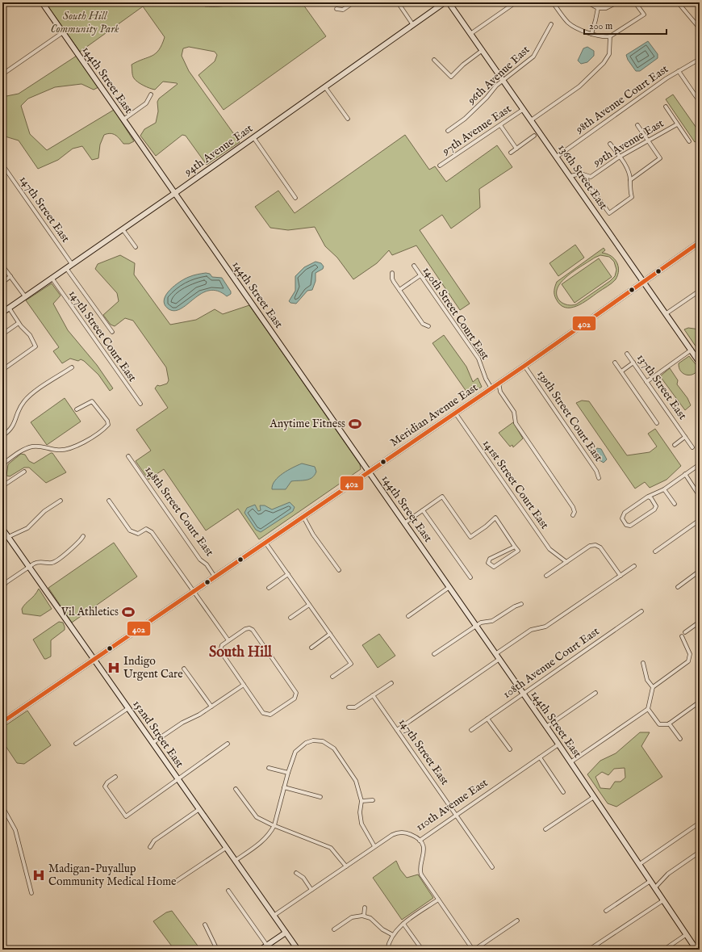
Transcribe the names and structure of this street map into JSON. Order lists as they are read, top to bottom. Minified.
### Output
{"streets":{"main road":["Meridian Avenue East"],"street":["96th Avenue East","144th Street East","98th Avenue Court East","97th Avenue East","99th Avenue East","94th Avenue East","136th Street East","147th Street East","140th Street Court East","147th Street Court East","137th Street East","139th Street Court East","141st Street Court East","148th Street Court East","108th Avenue Court East","152nd Street East","110th Avenue East"]},"crossings":[["96th Avenue East","136th Street East"],["144th Street East","94th Avenue East"],["144th Street East","Meridian Avenue East"],["144th Street East","108th Avenue Court East"],["144th Street East","110th Avenue East"],["98th Avenue Court East","136th Street East"],["97th Avenue East","136th Street East"],["99th Avenue East","136th Street East"],["94th Avenue East","147th Street East"],["94th Avenue East","147th Street Court East"],["136th Street East","Meridian Avenue East"],["147th Street East","110th Avenue East"],["140th Street Court East","Meridian Avenue East"],["Meridian Avenue East","139th Street Court East"],["Meridian Avenue East","141st Street Court East"],["Meridian Avenue East","148th Street Court East"],["Meridian Avenue East","152nd Street East"],["152nd Street East","110th Avenue East"]],"districts":["South Hill"],"parks":["South Hill Community Park"],"places":{"sports":["Anytime Fitness","Vil Athletics"],"hospital":["Indigo Urgent Care","Madigan-Puyallup Community Medical Home"]},"lines":["transit line 402"],"scale_bar":"200 m"}
